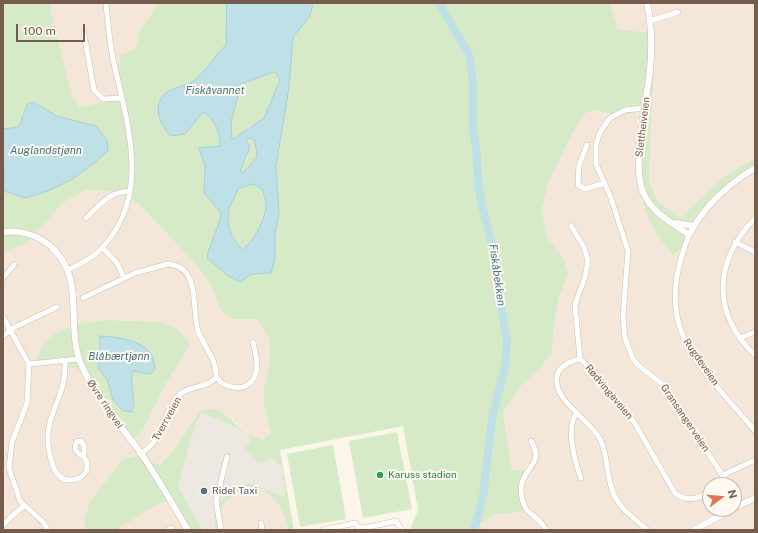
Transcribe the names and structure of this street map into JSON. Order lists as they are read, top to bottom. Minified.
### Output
{"streets":{"street":["Slettheiveien","Rugdeveien","Rødvingeveien","Øvre ringvei","Gransangerveien","Tverrveien"]},"crossings":[["Slettheiveien","Rugdeveien"],["Slettheiveien","Gransangerveien"],["Øvre ringvei","Tverrveien"]],"water":["Fiskåvannet","Auglandstjønn","Fiskåbekken","Blåbærtjønn"],"places":["Karuss stadion","Ridel Taxi"],"scale_bar":"100 m","north":"right"}
